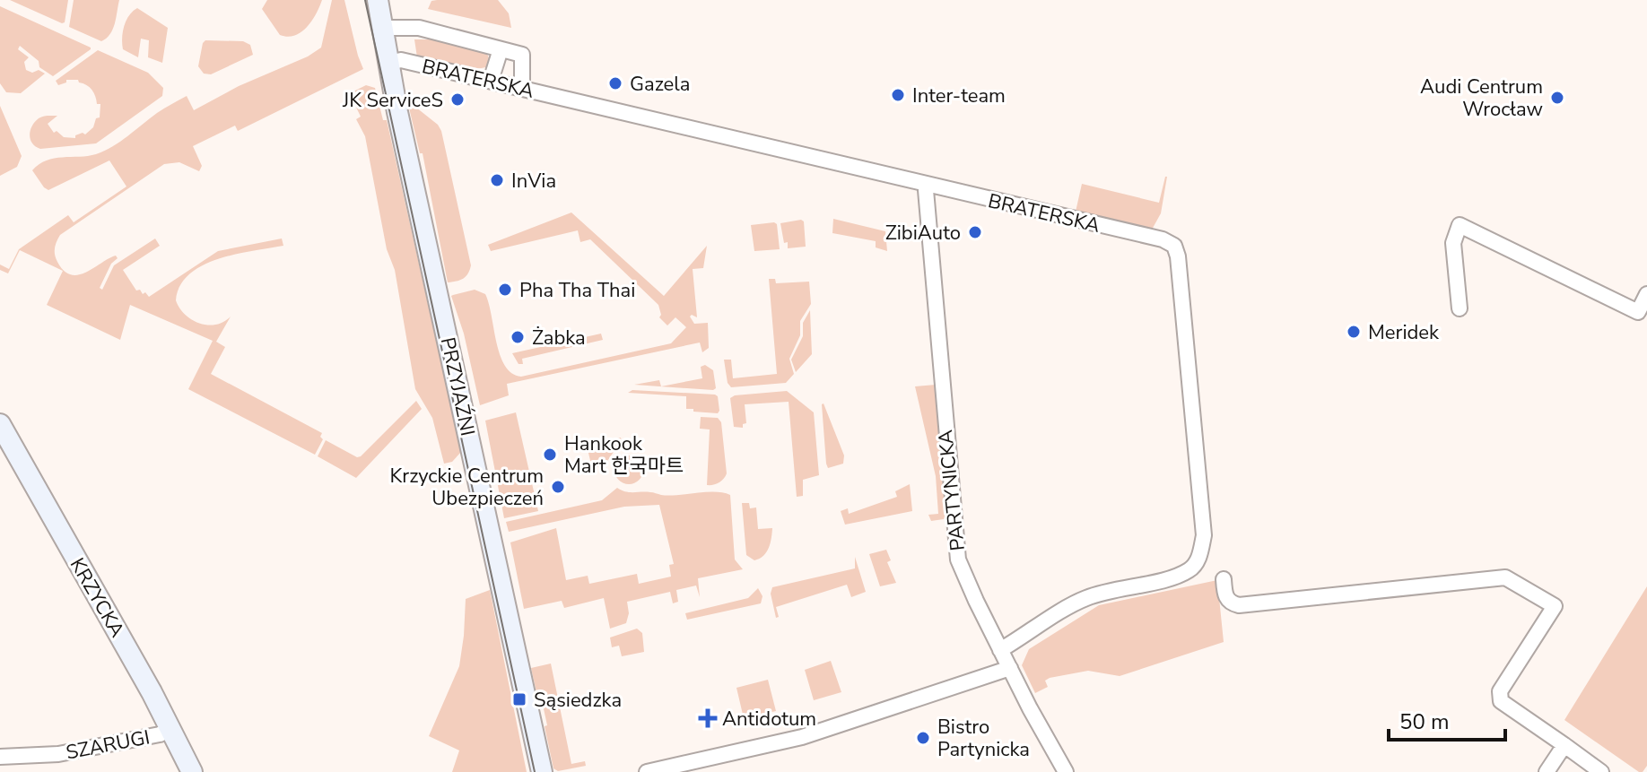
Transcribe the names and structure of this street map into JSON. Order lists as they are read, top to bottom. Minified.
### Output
{"streets":{"street":["BRATERSKA","PRZYJAŹNI","PARTYNICKA","KRZYCKA","SZARUGI"]},"crossings":[["BRATERSKA","PRZYJAŹNI"],["BRATERSKA","PARTYNICKA"],["KRZYCKA","SZARUGI"]],"places":{"other":["Gazela","Inter-team","Audi Centrum Wrocław","JK ServiceS","InVia","ZibiAuto","Pha Tha Thai","Meridek","Żabka","Hankook Mart 한국마트","Krzyckie Centrum Ubezpieczeń","Bistro Partynicka"],"transit":["Sąsiedzka"],"health":["Antidotum"]},"scale_bar":"50 m"}
